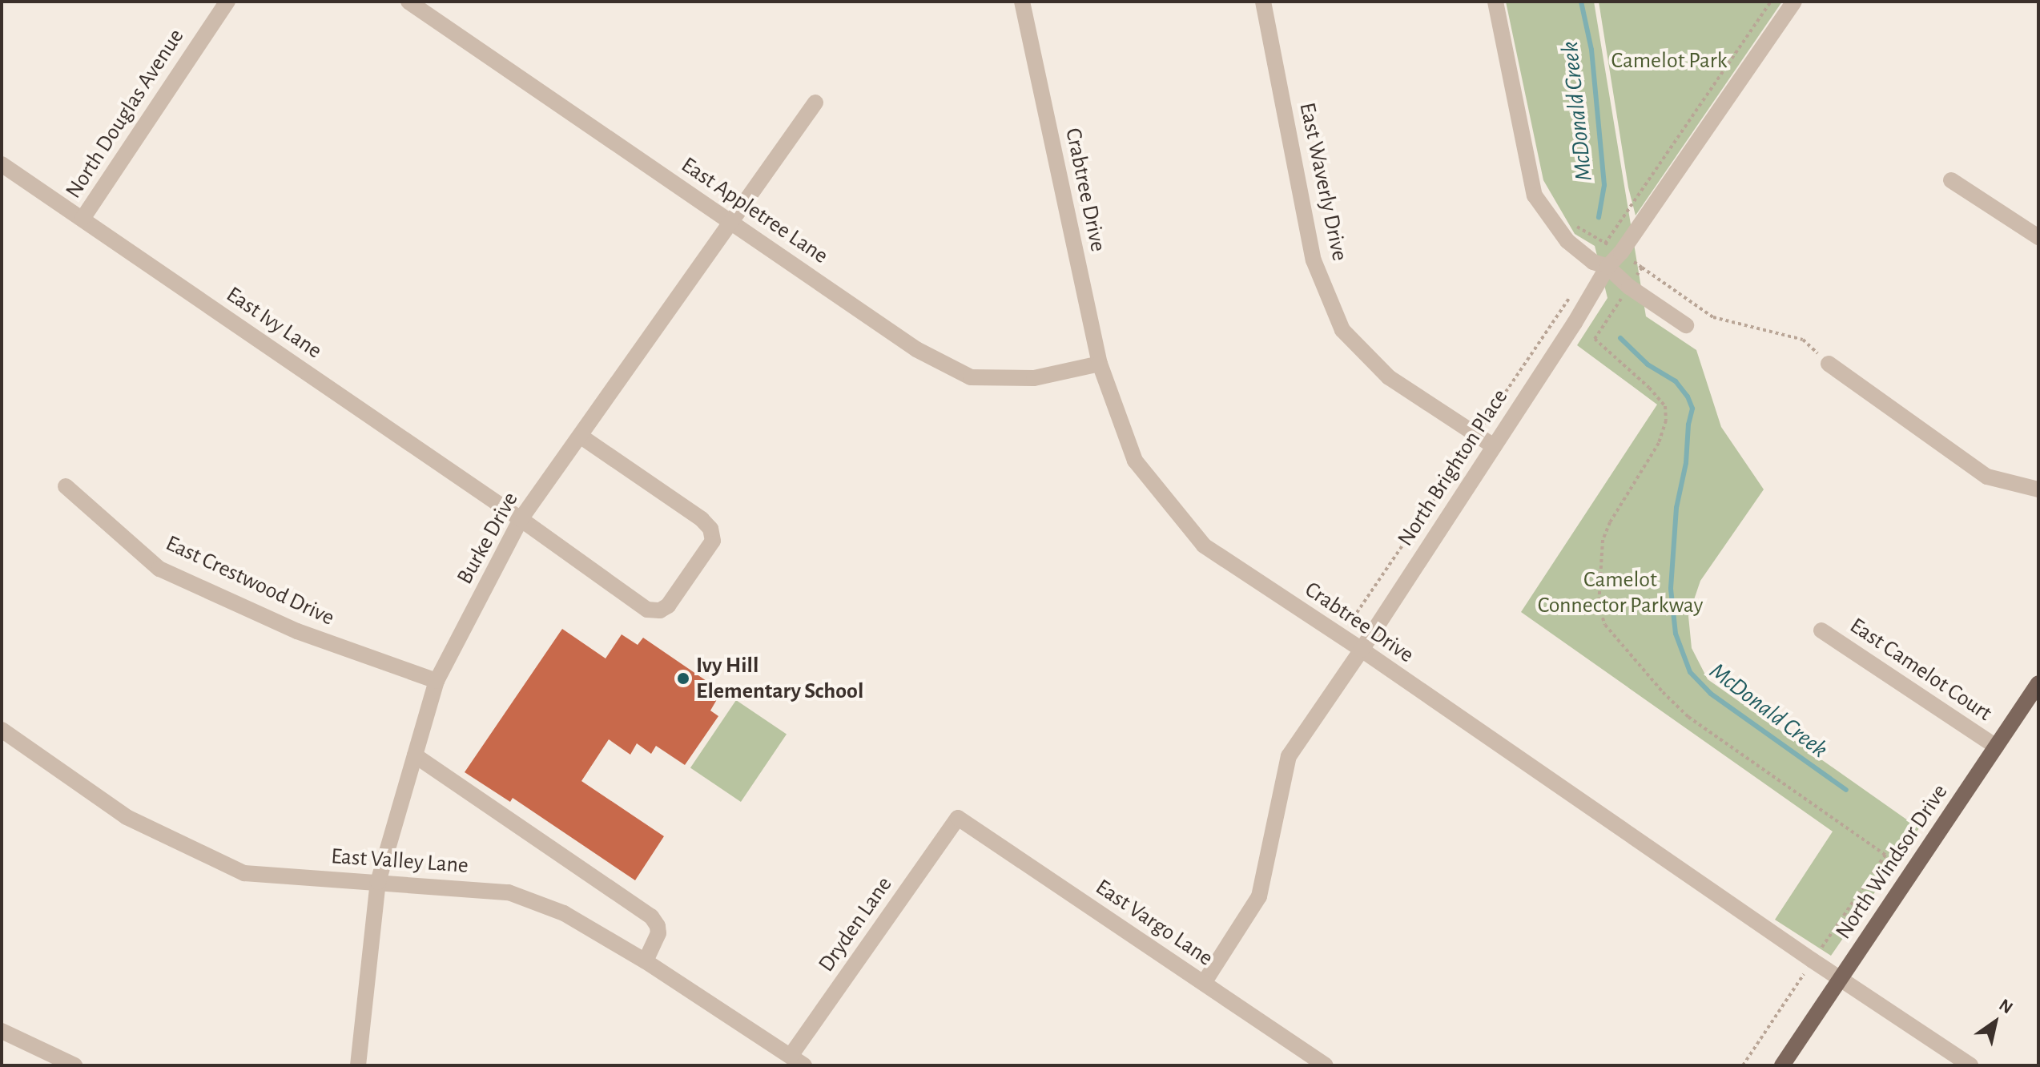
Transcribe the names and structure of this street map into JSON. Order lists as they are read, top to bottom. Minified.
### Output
{"streets":{"main road":["North Windsor Drive"],"street":["North Douglas Avenue","East Waverly Drive","Crabtree Drive","East Appletree Lane","East Ivy Lane","North Brighton Place","Burke Drive","East Crestwood Drive","East Camelot Court","East Valley Lane","East Vargo Lane","Dryden Lane"]},"crossings":[["North Douglas Avenue","East Ivy Lane"],["East Waverly Drive","North Brighton Place"],["Crabtree Drive","East Appletree Lane"],["Crabtree Drive","North Brighton Place"],["Crabtree Drive","North Windsor Drive"],["East Appletree Lane","Burke Drive"],["East Ivy Lane","Burke Drive"],["North Brighton Place","East Vargo Lane"],["Burke Drive","East Crestwood Drive"],["Burke Drive","East Valley Lane"],["East Camelot Court","North Windsor Drive"],["East Valley Lane","Dryden Lane"],["East Vargo Lane","Dryden Lane"]],"water":["McDonald Creek"],"parks":["Camelot Park","Camelot Connector Parkway"],"places":["Ivy Hill Elementary School"],"north":"top right"}
